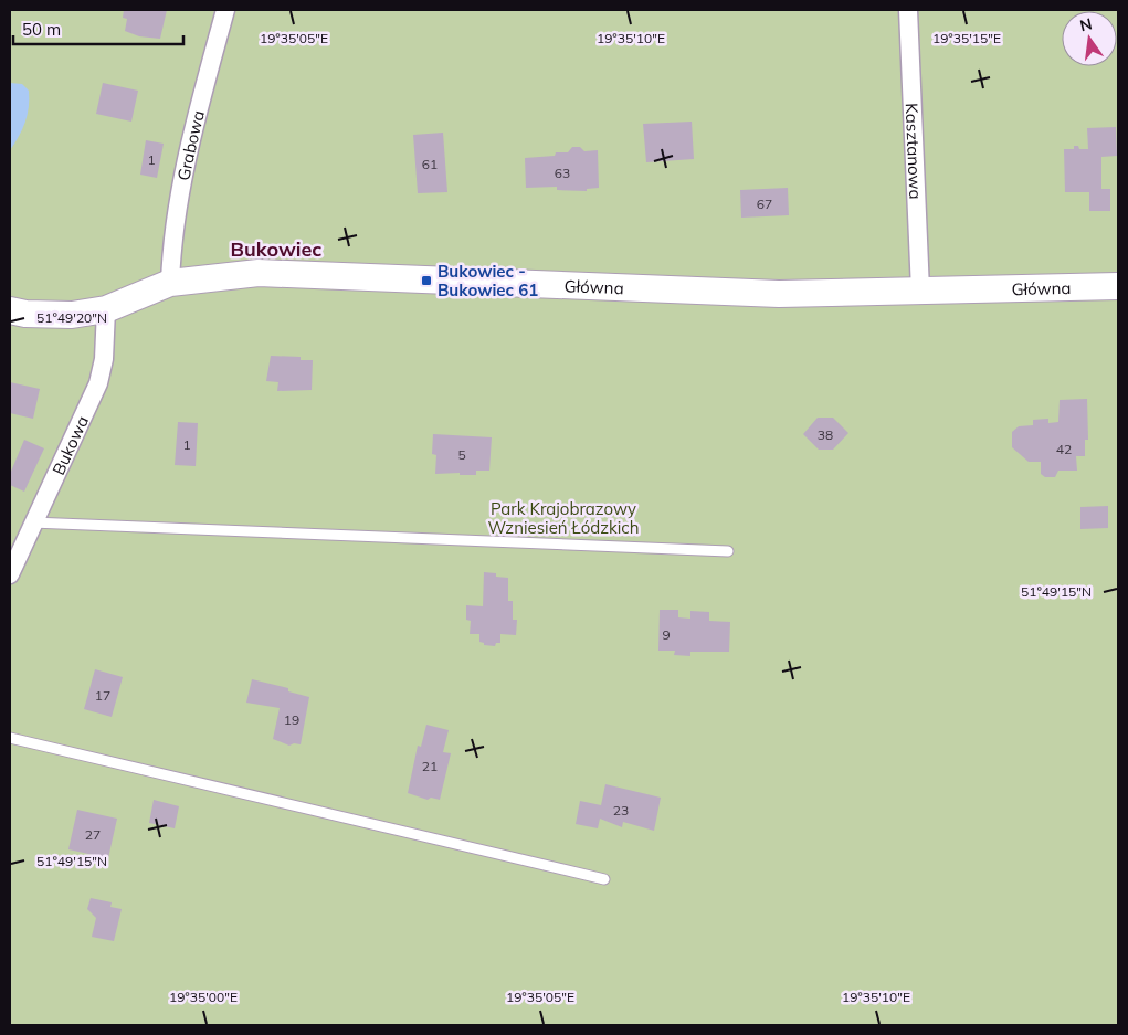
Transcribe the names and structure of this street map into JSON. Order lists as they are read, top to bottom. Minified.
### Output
{"streets":{"street":["Grabowa","Kasztanowa","Główna","Bukowa"]},"crossings":[["Grabowa","Główna"],["Kasztanowa","Główna"],["Główna","Bukowa"]],"districts":["Bukowiec"],"parks":["Park Krajobrazowy Wzniesień Łódzkich"],"places":{"transit":["Bukowiec - Bukowiec 61"]},"house_numbers":["1","61","63","67","38","1","42","5","9","17","19","21","23","27"],"scale_bar":"50 m","north":"top","coordinates":["19°35'10\"E","19°35'15\"E","19°35'05\"E","51°49'20\"N","51°49'15\"N","19°35'00\"E"]}
